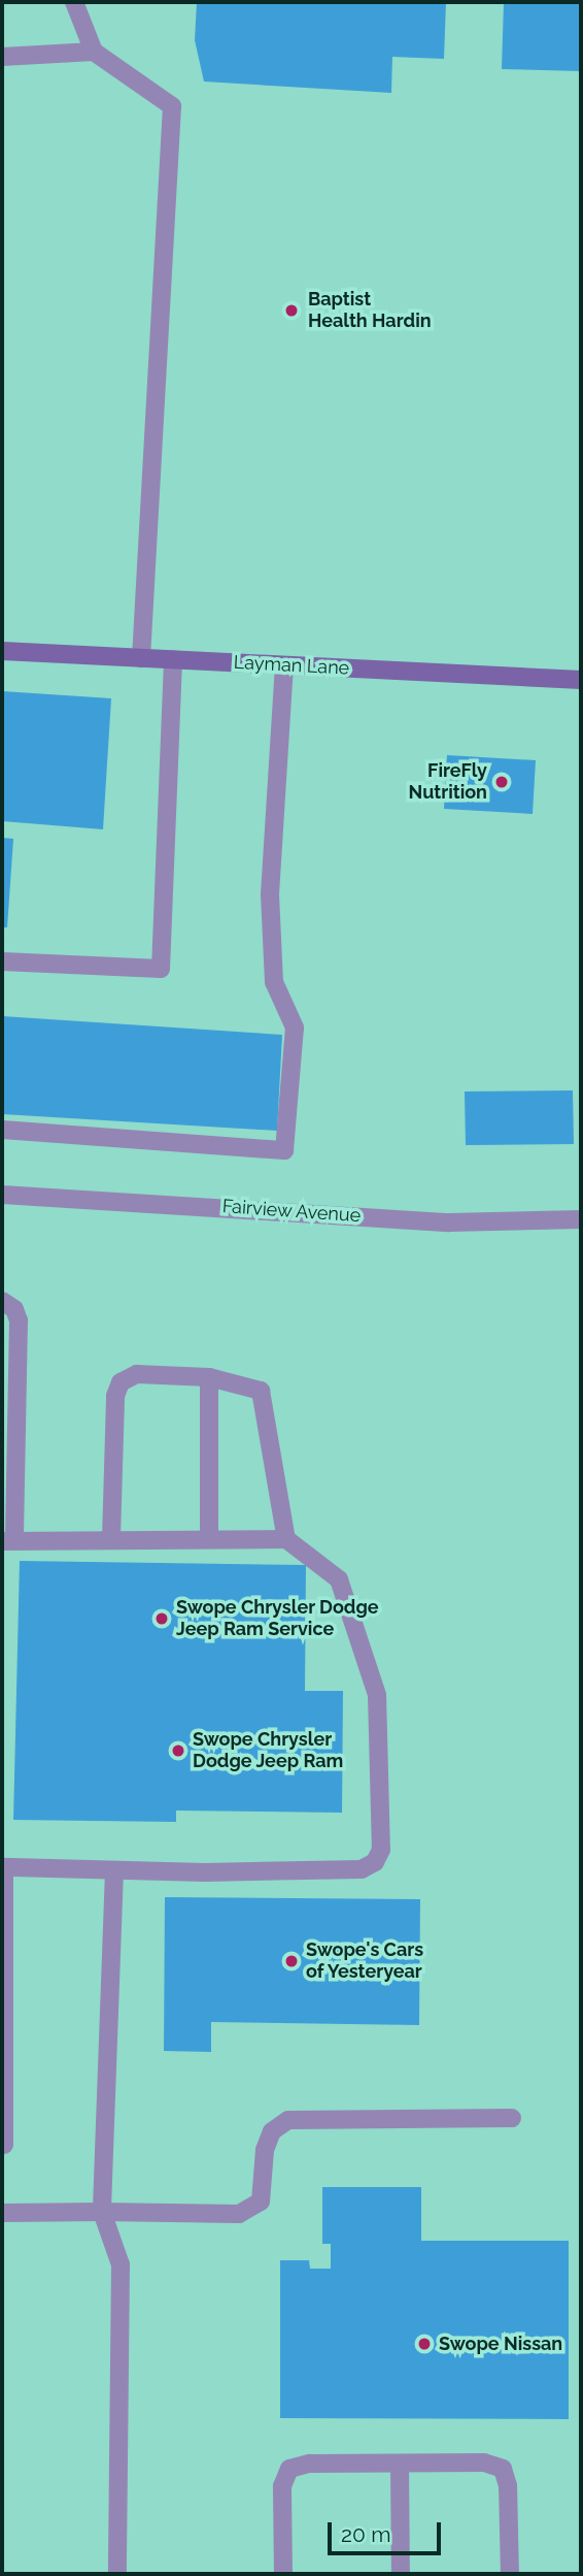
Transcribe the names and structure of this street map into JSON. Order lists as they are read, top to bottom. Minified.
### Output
{"streets":{"street":["Layman Lane","Fairview Avenue"]},"places":["Baptist Health Hardin","FireFly Nutrition","Swope Chrysler Dodge Jeep Ram Service","Swope Chrysler Dodge Jeep Ram","Swope's Cars of Yesteryear","Swope Nissan"],"scale_bar":"20 m"}
